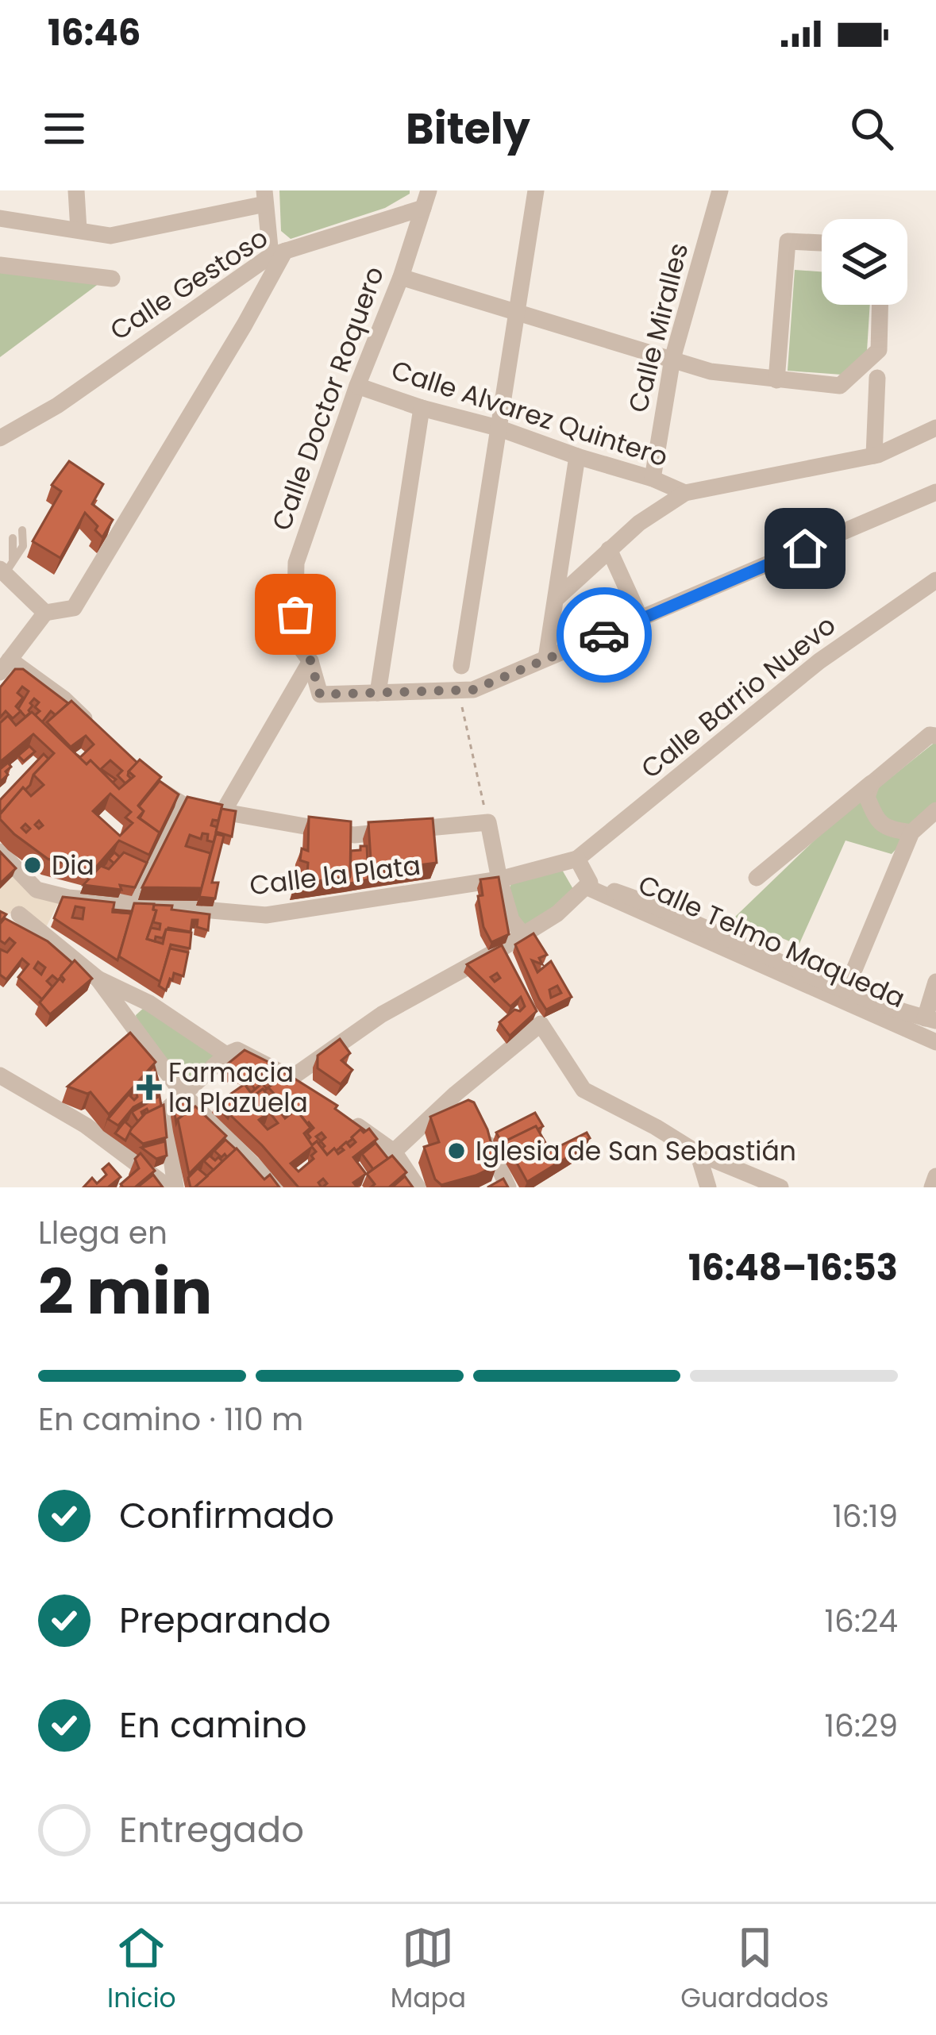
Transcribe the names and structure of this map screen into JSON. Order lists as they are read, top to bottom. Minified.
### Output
{"streets":{"street":["Calle Gestoso","Calle Miralles","Calle Doctor Roquero","Calle Alvarez Quintero","Calle Barrio Nuevo","Calle la Plata","Calle Telmo Maqueda"]},"crossings":[["Calle Gestoso","Calle Doctor Roquero"],["Calle Miralles","Calle Alvarez Quintero"],["Calle Doctor Roquero","Calle Alvarez Quintero"],["Calle Barrio Nuevo","Calle la Plata"]],"places":{"other":["Dia","Iglesia de San Sebastián"],"health":["Farmacia la Plazuela"]},"page":{"status":"16:46","header":"Bitely","heading":["2 min","Llega en","16:48–16:53"],"bar":"En camino · 110 m","list":[["Confirmado","16:19"],["Preparando","16:24"],["En camino","16:29"],"Entregado"],"tabs":["Inicio","Mapa","Guardados"]}}
